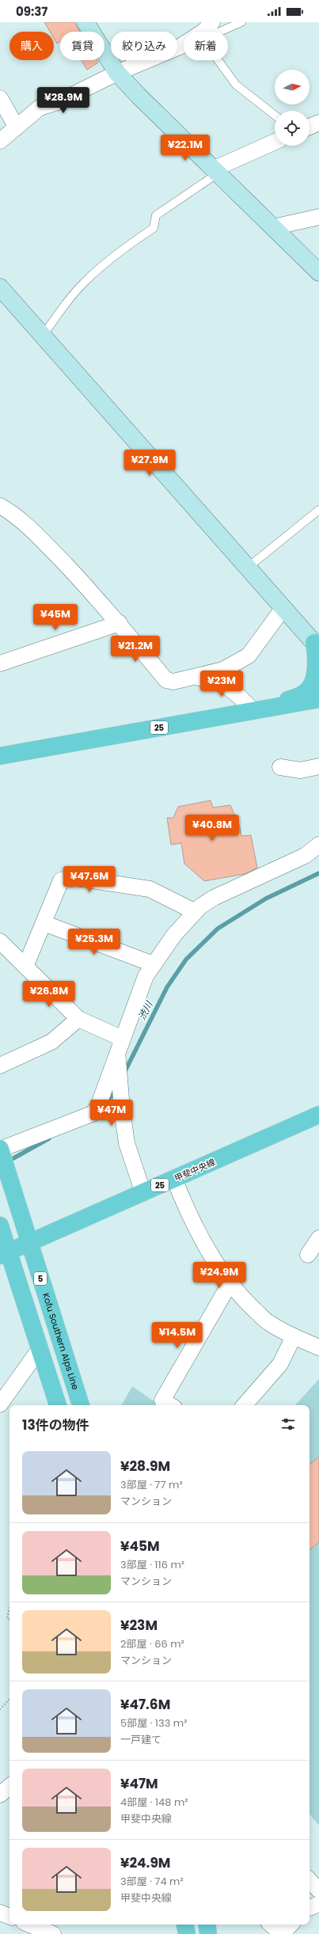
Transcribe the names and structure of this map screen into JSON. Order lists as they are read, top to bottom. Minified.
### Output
{"streets":{"main road":["25","甲斐中央線","5","Kofu Southern Alps Line"]},"crossings":[["甲斐中央線","Kofu Southern Alps Line"]],"water":["渋川"],"north":"right","page":{"status":"09:37","chip":["購入","賃貸","絞り込み","新着"],"price":["¥28.9M","¥22.1M","¥27.9M","¥45M","¥21.2M","¥23M","¥40.8M","¥47.6M","¥25.3M","¥26.8M","¥47M","¥24.9M","¥14.5M"],"heading":"13件の物件","list":[{"name":"¥28.9M","note":"3部屋 · 77 m² · マンション"},{"name":"¥45M","note":"3部屋 · 116 m² · マンション"},{"name":"¥23M","note":"2部屋 · 66 m² · マンション"},{"name":"¥47.6M","note":"5部屋 · 133 m² · 一戸建て"},{"name":"¥47M","note":"4部屋 · 148 m² · 甲斐中央線"},{"name":"¥24.9M","note":"3部屋 · 74 m² · 甲斐中央線"}]}}
